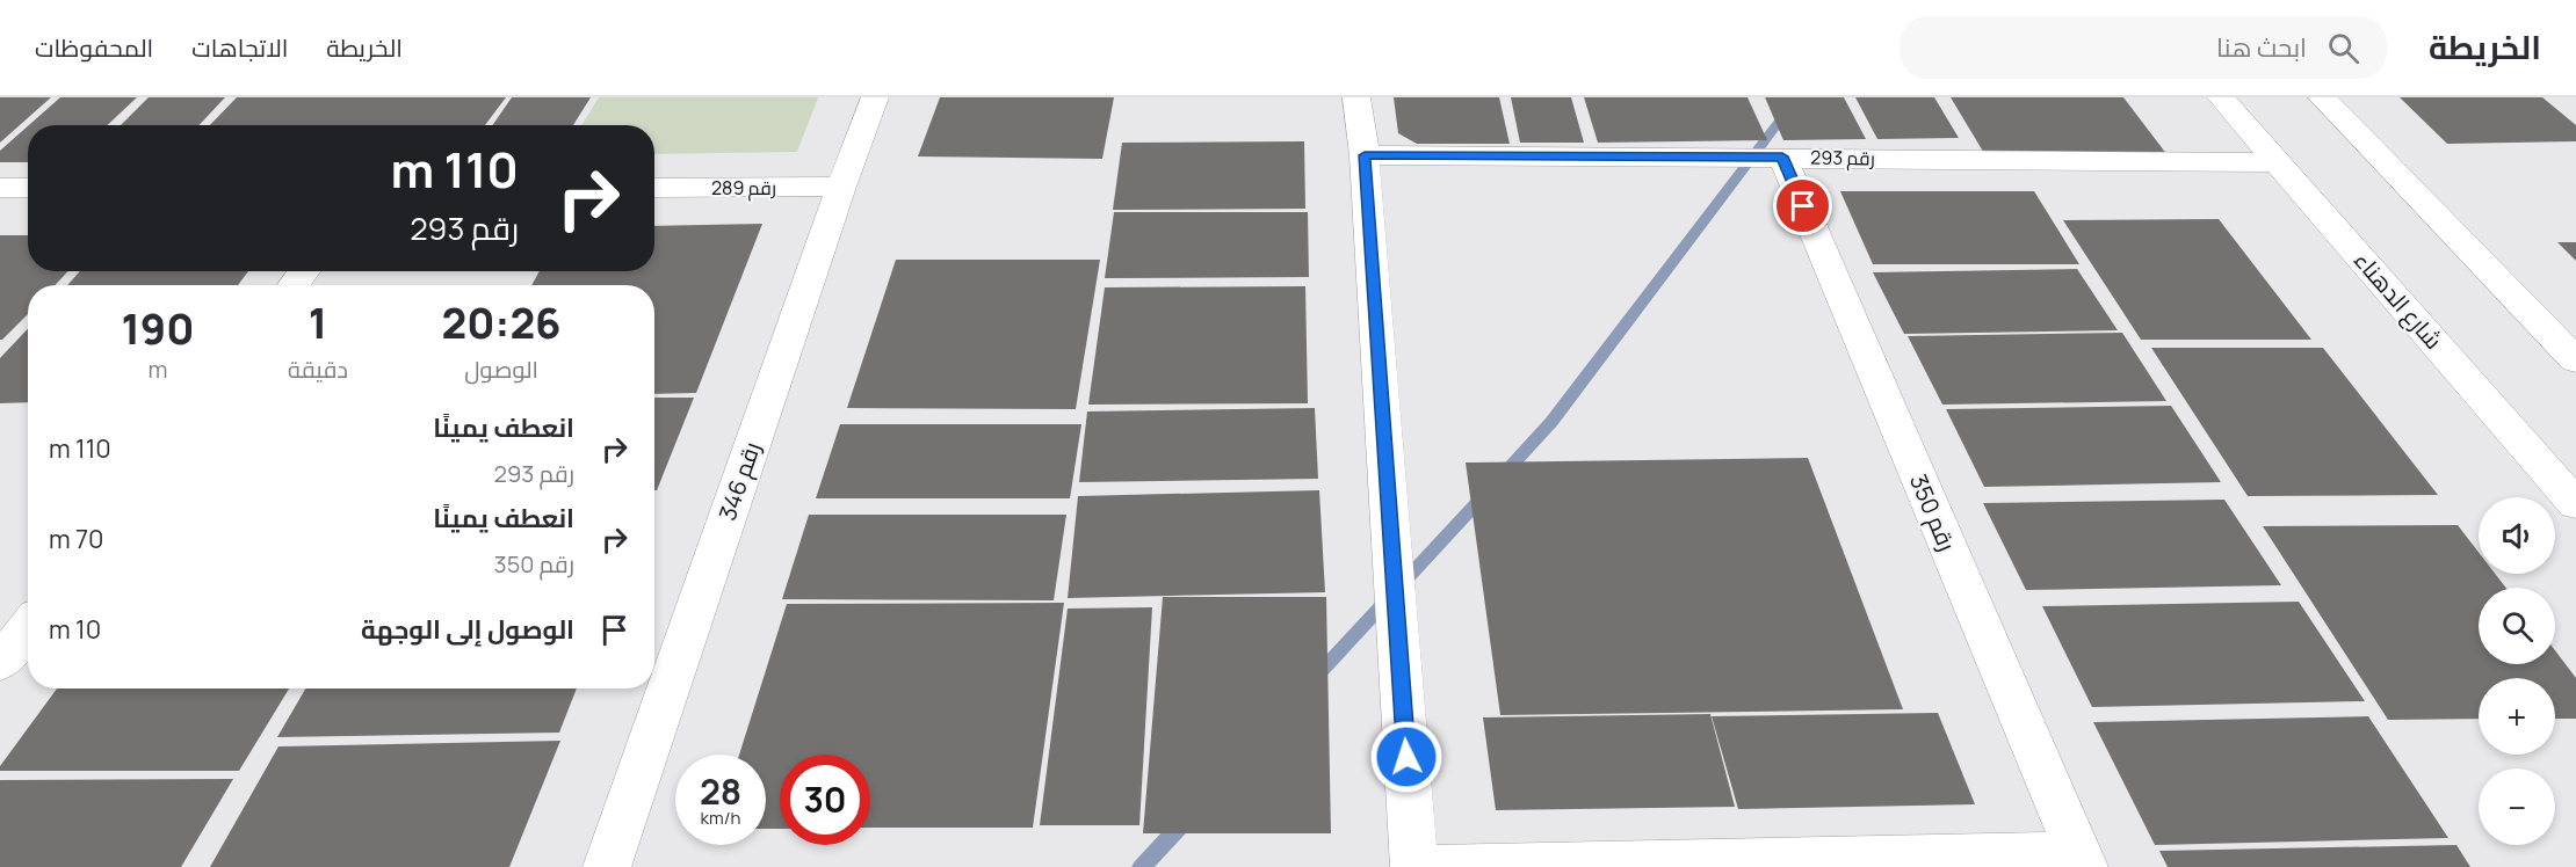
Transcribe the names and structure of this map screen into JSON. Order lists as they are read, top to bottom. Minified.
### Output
{"streets":{"street":["رقم 293","رقم 289","شارع الدهناء","رقم 346","رقم 350"]},"crossings":[["رقم 293","شارع الدهناء"],["رقم 293","رقم 350"],["رقم 289","رقم 346"]],"page":{"header":"الخريطة","search":"ابحث هنا","nav":["الخريطة","الاتجاهات","المحفوظات"],"turn":["110 m","رقم 293"],"eta":["20:26","الوصول","1","دقيقة","190","m"],"list":[{"name":"انعطف يمينًا","note":"رقم 293","value":"110 m"},{"name":"انعطف يمينًا","note":"رقم 350","value":"70 m"},{"name":"الوصول إلى الوجهة","value":"10 m"}],"map_buttons":["+","−"],"speed":"28 km/h","limit":"30"}}
